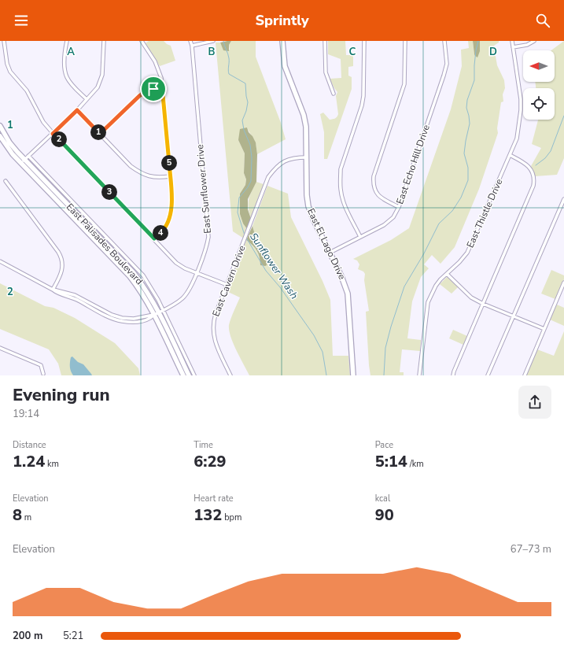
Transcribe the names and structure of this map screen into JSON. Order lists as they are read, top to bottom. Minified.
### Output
{"streets":{"street":["East Echo Hill Drive","East Sunflower Drive","East Thistle Drive","East Palisades Boulevard","East El Lago Drive","East Cavern Drive"]},"crossings":[["East Echo Hill Drive","East El Lago Drive"],["East Sunflower Drive","East Palisades Boulevard"],["East El Lago Drive","East Cavern Drive"]],"water":["Sunflower Wash"],"north":"left","page":{"header":"Sprintly","pins":["1","2","5","3","4"],"heading":["Evening run","19:14"],"stats":[["Distance","1.24 km"],["Time","6:29"],["Pace","5:14 /km"],["Elevation","8 m"],["Heart rate","132 bpm"],["kcal","90"]],"chart":["Elevation","67–73 m"],"list":[{"name":"200 m","note":"5:21"}]},"grid":{"columns":["A","B","C","D"],"rows":["1","2"]}}
